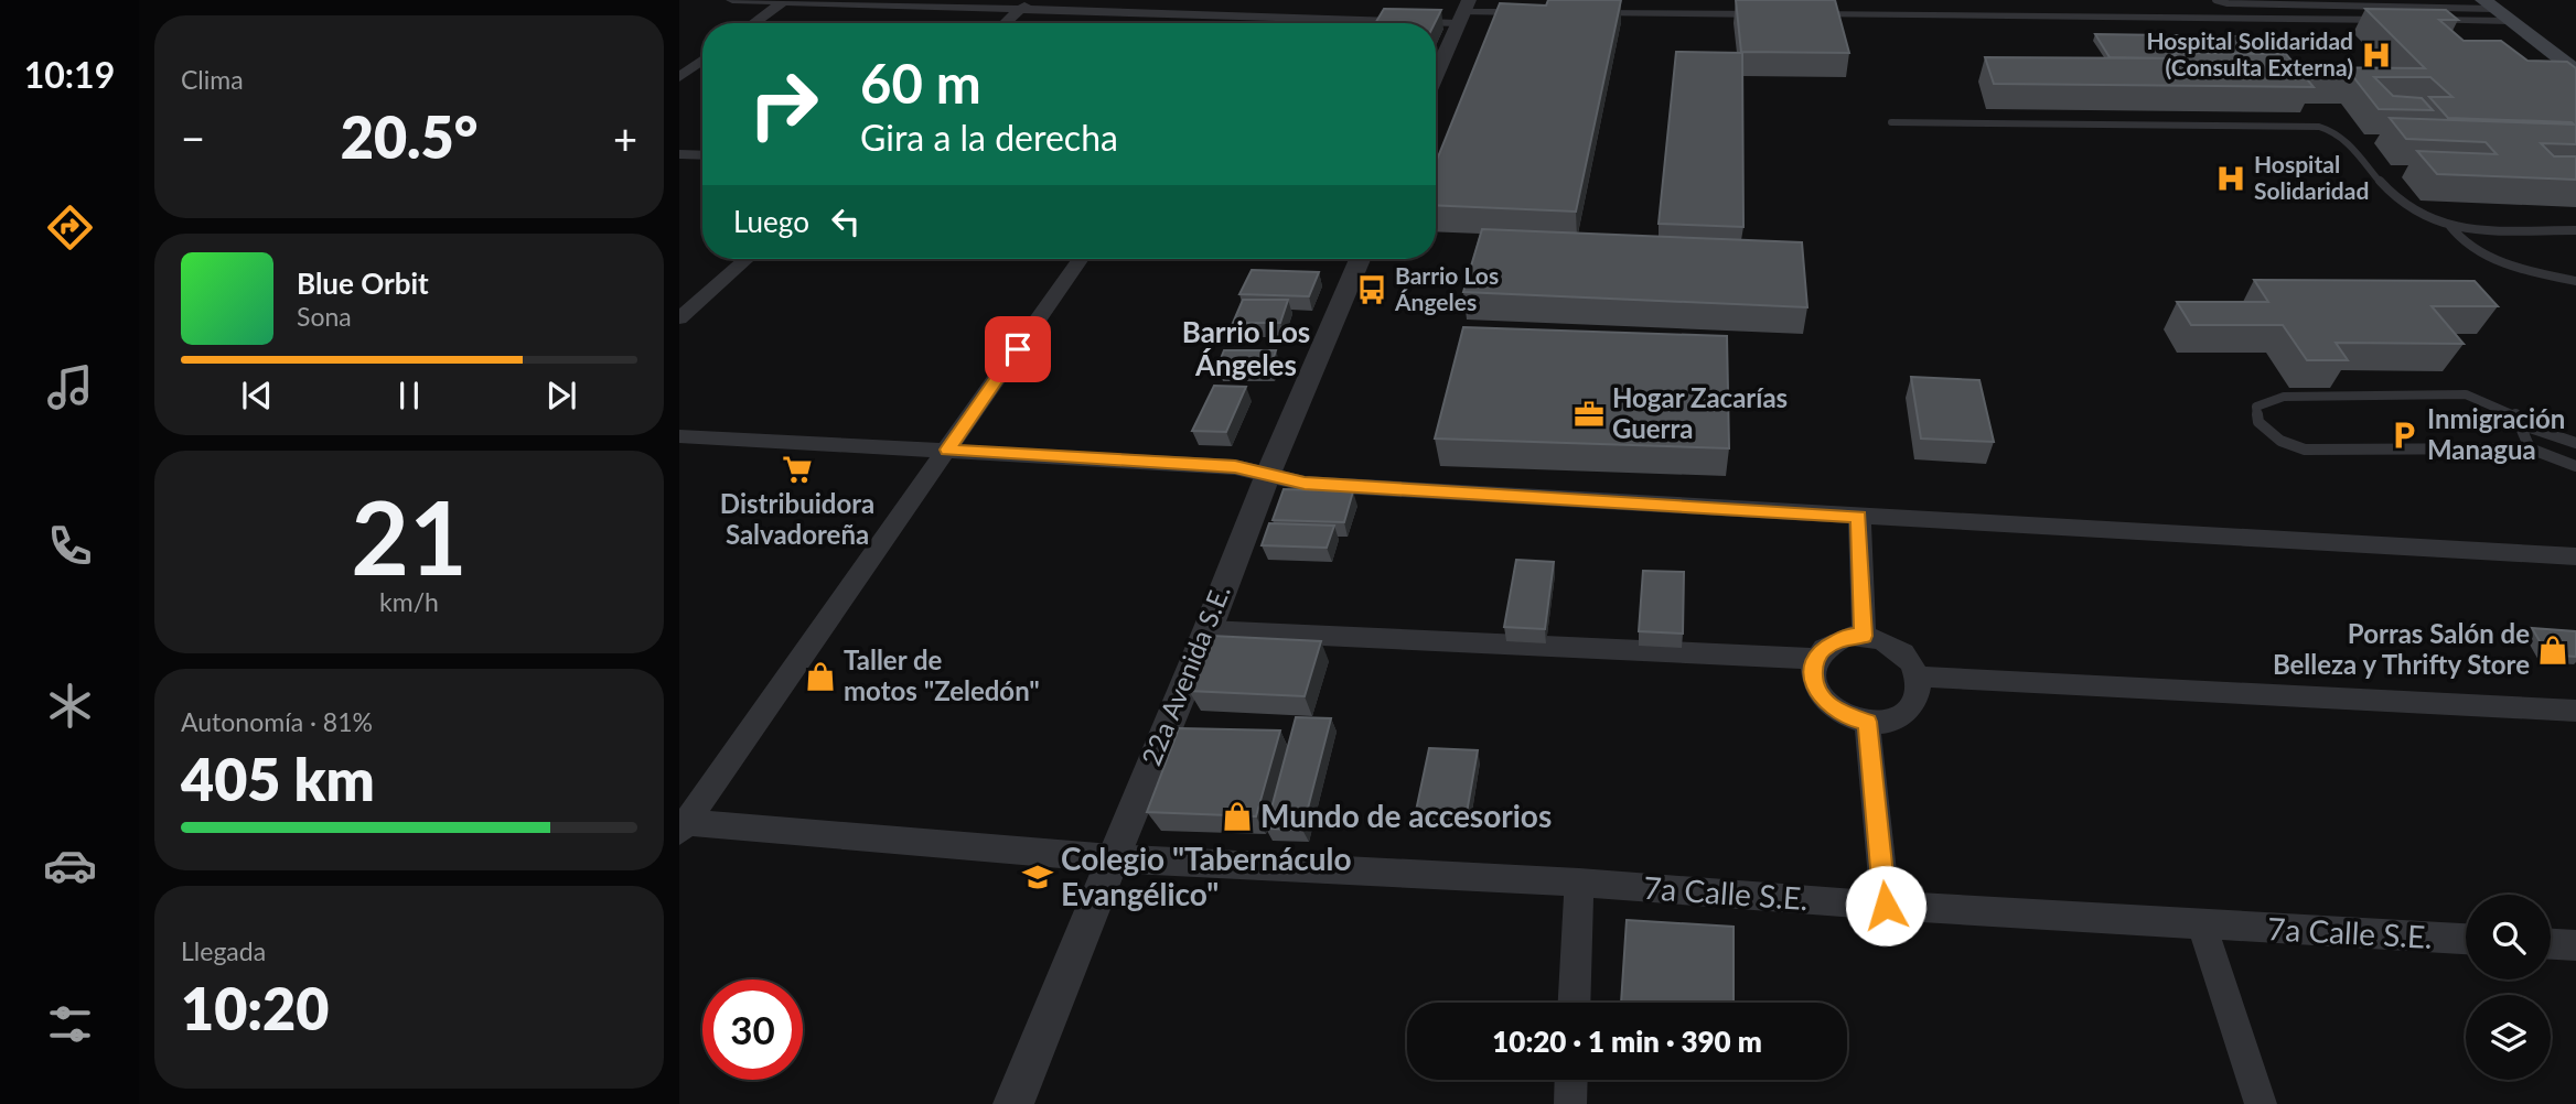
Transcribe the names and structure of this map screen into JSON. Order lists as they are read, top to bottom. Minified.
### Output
{"streets":{"street":["22a Avenida S.E.","7a Calle S.E."]},"crossings":[["22a Avenida S.E.","7a Calle S.E."]],"districts":["Barrio Los Ángeles"],"places":{"hospital":["Hospital Solidaridad (Consulta Externa)","Hospital Solidaridad"],"bus stop":["Barrio Los Ángeles"],"office":["Hogar Zacarías Guerra"],"parking":["Inmigración Managua"],"supermarket":["Distribuidora Salvadoreña"],"shop":["Porras Salón de Belleza y Thrifty Store","Taller de motos \"Zeledón\"","Mundo de accesorios"],"school or university":["Colegio \"Tabernáculo Evangélico\""]},"page":{"tabs":"10:19","tile":["Clima",["21","km/h"],["Autonomía · 81%","405 km"],["Llegada","10:20"]],"turn":["60 m","Gira a la derecha"],"heat":["−","20.5°","+"],"then":"Luego","song":["Blue Orbit","Sona"],"limit":"30","trip":"10:20 · 1 min · 390 m"}}
